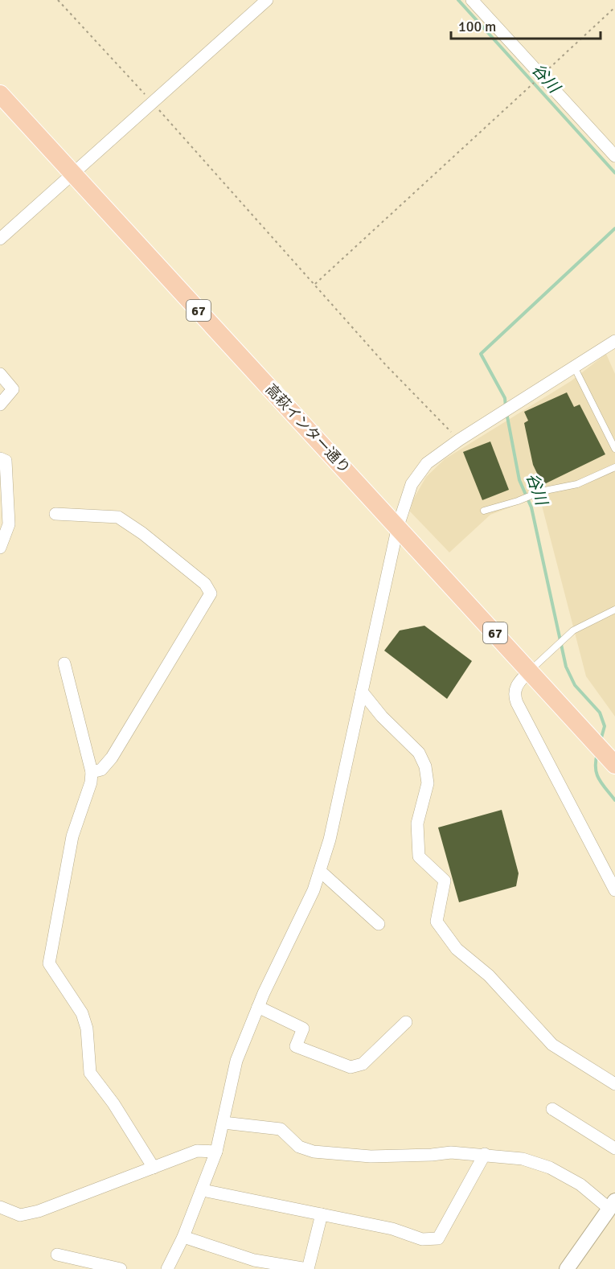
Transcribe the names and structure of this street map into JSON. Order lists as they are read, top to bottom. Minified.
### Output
{"streets":{"main road":["67","高萩インター通り"]},"water":["谷川"],"scale_bar":"100 m"}
